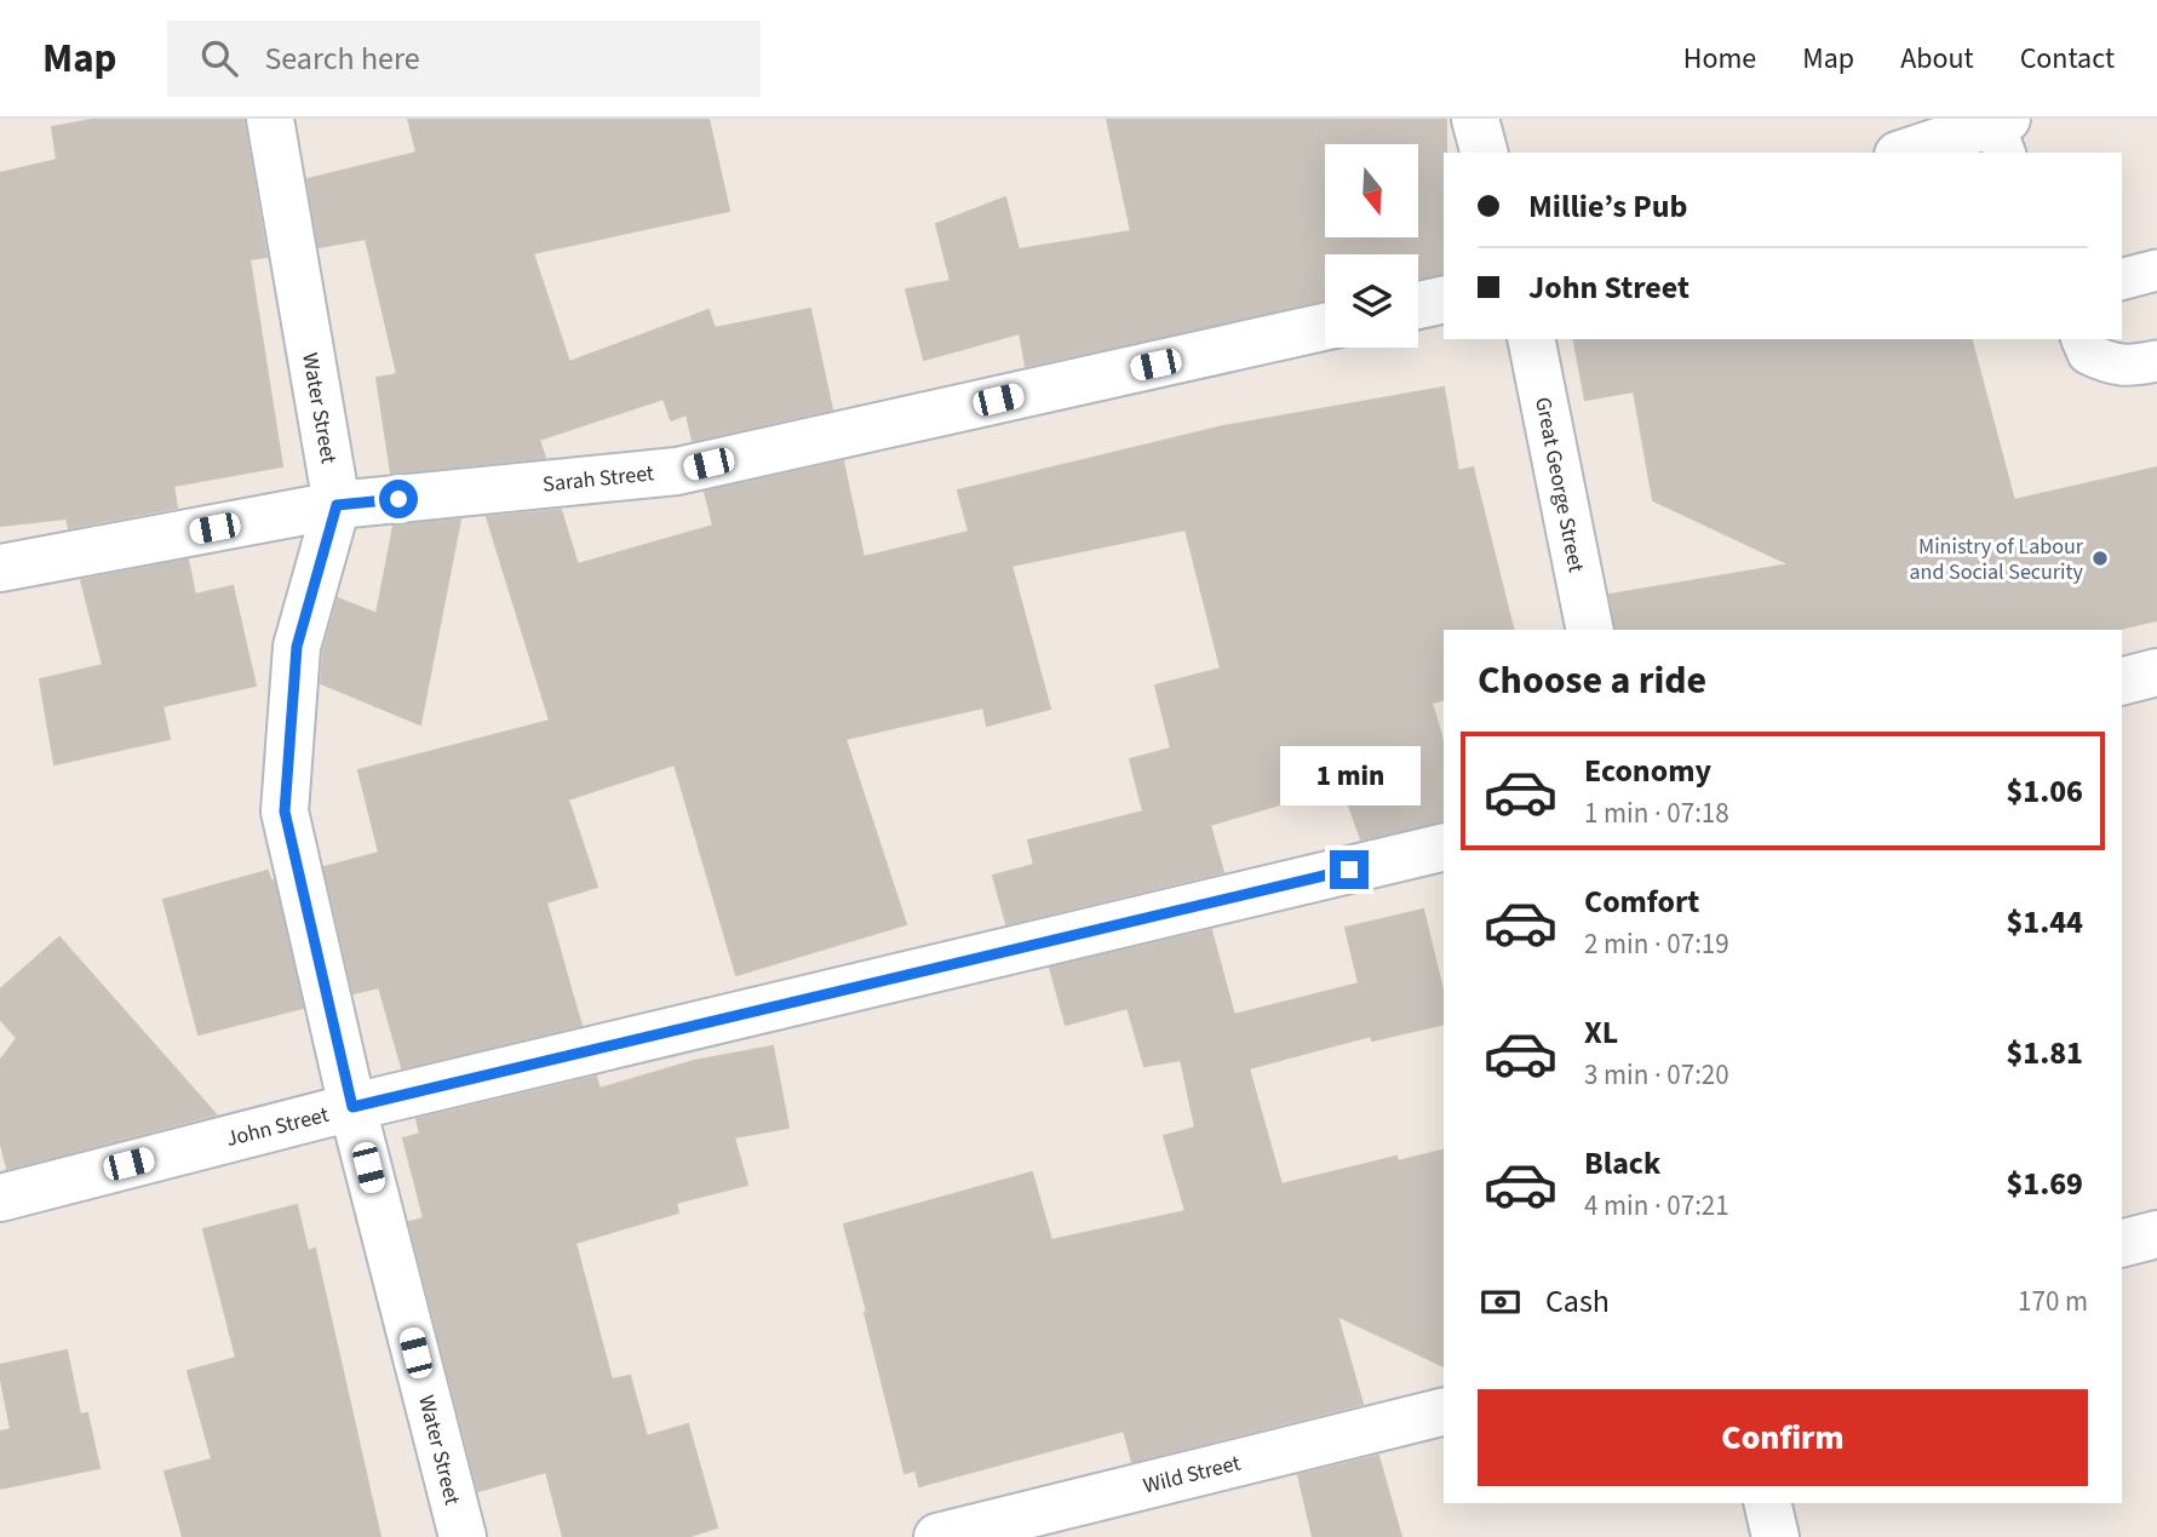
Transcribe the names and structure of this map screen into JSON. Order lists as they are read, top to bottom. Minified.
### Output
{"streets":{"street":["Water Street","Sarah Street","Great George Street","John Street","Wild Street"]},"crossings":[["Water Street","Sarah Street"],["Water Street","John Street"]],"places":["Ministry of Labour and Social Security"],"north":"bottom","page":{"header":"Map","search":"Search here","nav":["Home","Map","About","Contact"],"banner":["Millie’s Pub","John Street"],"heading":"Choose a ride","list":[{"name":"Economy","note":"1 min · 07:18","value":"$1.06"},{"name":"Comfort","note":"2 min · 07:19","value":"$1.44"},{"name":"XL","note":"3 min · 07:20","value":"$1.81"},{"name":"Black","note":"4 min · 07:21","value":"$1.69"}],"bubble":"1 min","pay":["Cash","170 m"],"buttons":"Confirm"}}
